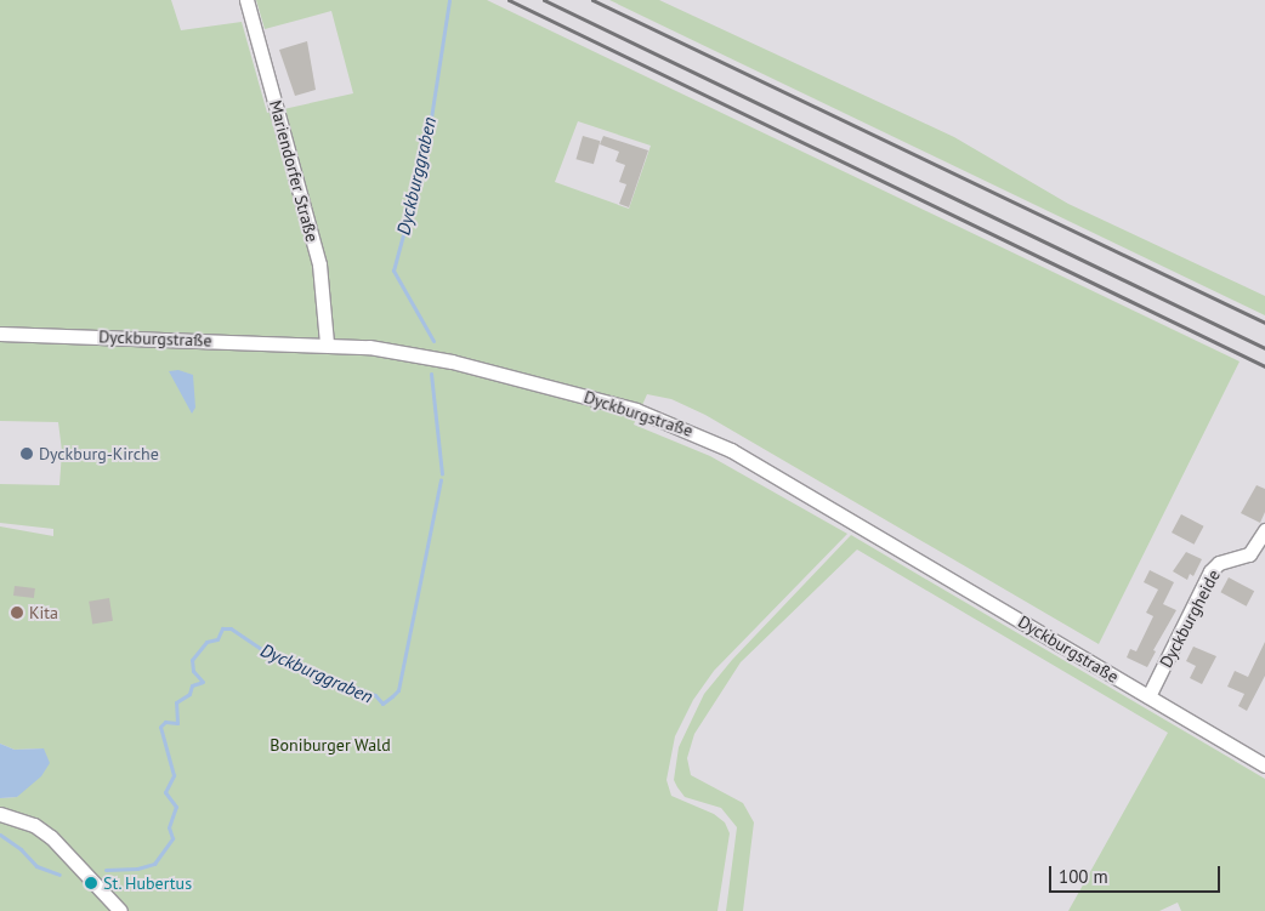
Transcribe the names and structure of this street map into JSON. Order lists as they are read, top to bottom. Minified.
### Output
{"streets":{"street":["Mariendorfer Straße","Dyckburgstraße","Dyckburgheide"]},"crossings":[["Mariendorfer Straße","Dyckburgstraße"],["Dyckburgstraße","Dyckburgheide"]],"water":["Dyckburggraben"],"parks":["Boniburger Wald"],"places":["Dyckburg-Kirche","Kita","St. Hubertus"],"scale_bar":"100 m"}
